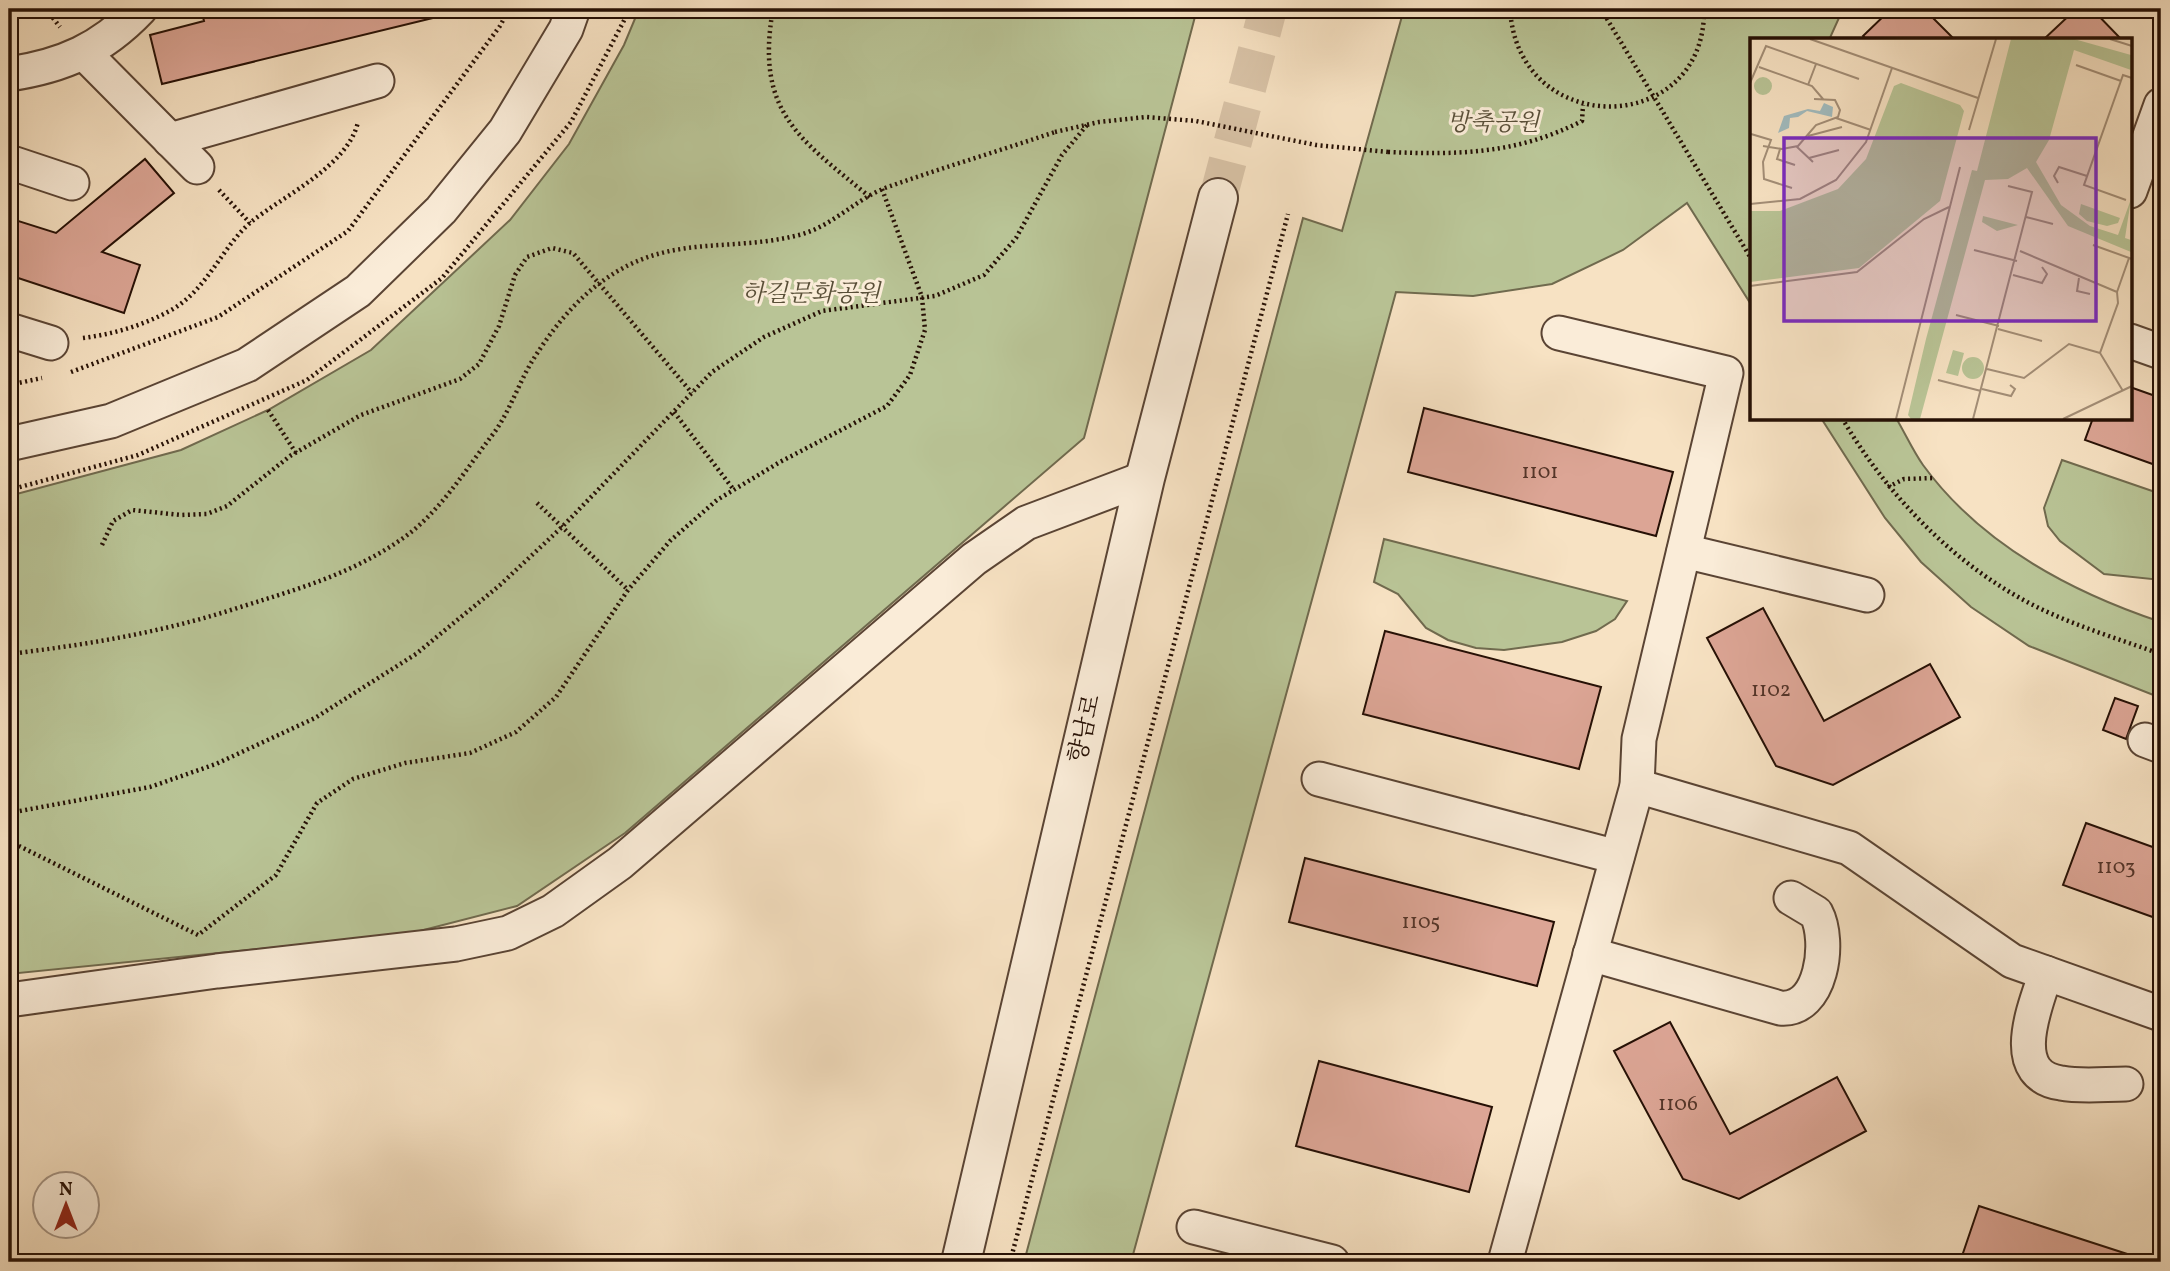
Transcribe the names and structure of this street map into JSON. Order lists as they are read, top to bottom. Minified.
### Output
{"streets":{"street":["향남로"]},"parks":["방축공원","하길문화공원"],"house_numbers":["1101","1102","1103","1105","1106"],"north":"top"}
